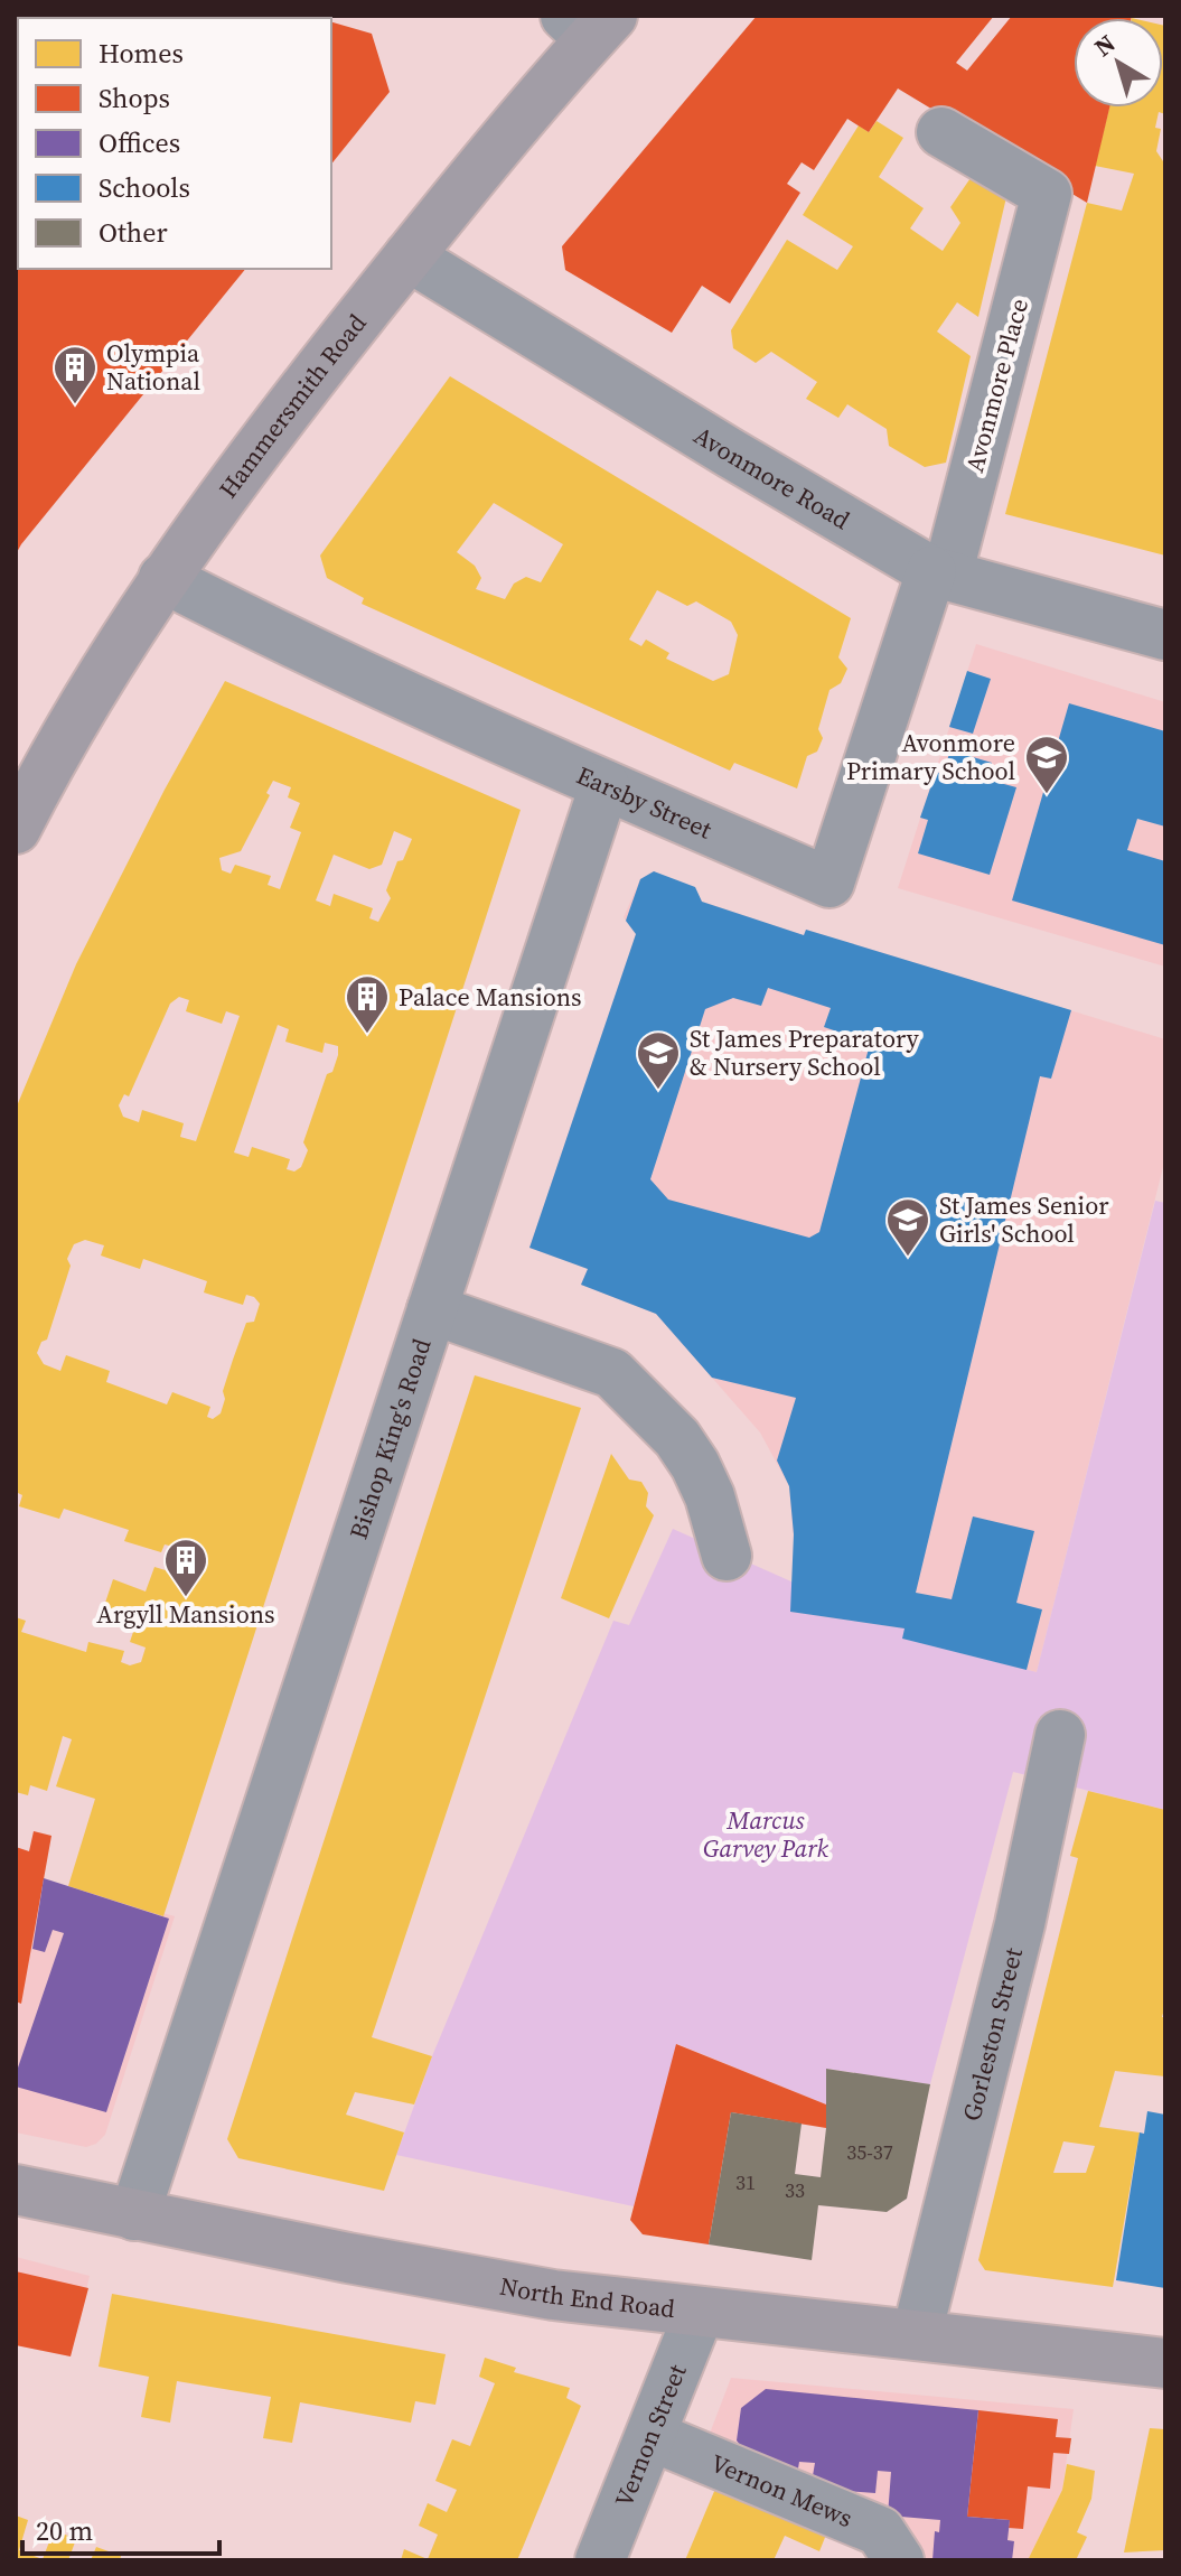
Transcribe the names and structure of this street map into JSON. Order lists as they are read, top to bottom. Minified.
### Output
{"streets":{"main road":["Hammersmith Road","North End Road"],"street":["Avonmore Place","Avonmore Road","Earsby Street","Bishop King's Road","Gorleston Street","Vernon Street","Vernon Mews"]},"crossings":[["Avonmore Place","Avonmore Road"],["Avonmore Place","Earsby Street"],["Hammersmith Road","Avonmore Road"],["Hammersmith Road","Earsby Street"],["Avonmore Road","Earsby Street"],["Earsby Street","Bishop King's Road"],["Bishop King's Road","North End Road"],["Gorleston Street","North End Road"],["North End Road","Vernon Street"],["Vernon Street","Vernon Mews"]],"parks":["Marcus Garvey Park"],"places":{"building":["Olympia National","Palace Mansions","Argyll Mansions"],"school or university":["Avonmore Primary School","St James Preparatory & Nursery School","St James Senior Girls' School"]},"house_numbers":["35-37","31","33"],"legend":["Homes","Shops","Offices","Schools","Other"],"scale_bar":"20 m","north":"top left"}
